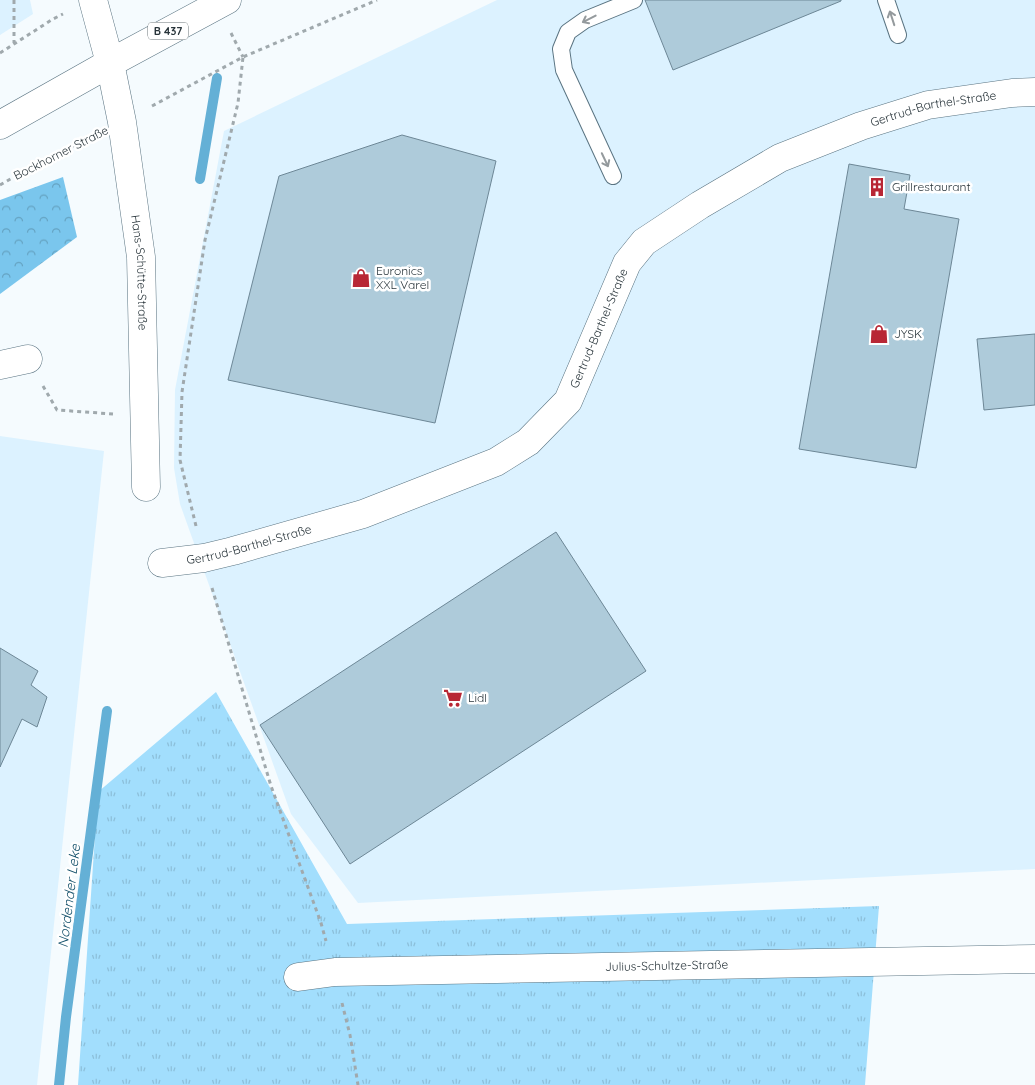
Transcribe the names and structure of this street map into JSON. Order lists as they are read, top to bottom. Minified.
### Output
{"streets":{"street":["B 437","Gertrud-Barthel-Straße","Hans-Schütte-Straße","Julius-Schultze-Straße"],"path":["Bockhorner Straße"]},"crossings":[["B 437","Hans-Schütte-Straße"],["Bockhorner Straße","Hans-Schütte-Straße"]],"water":["Nordender Leke"],"places":{"building":["Grillrestaurant"],"shop":["Euronics XXL Varel","JYSK"],"supermarket":["Lidl"]}}
